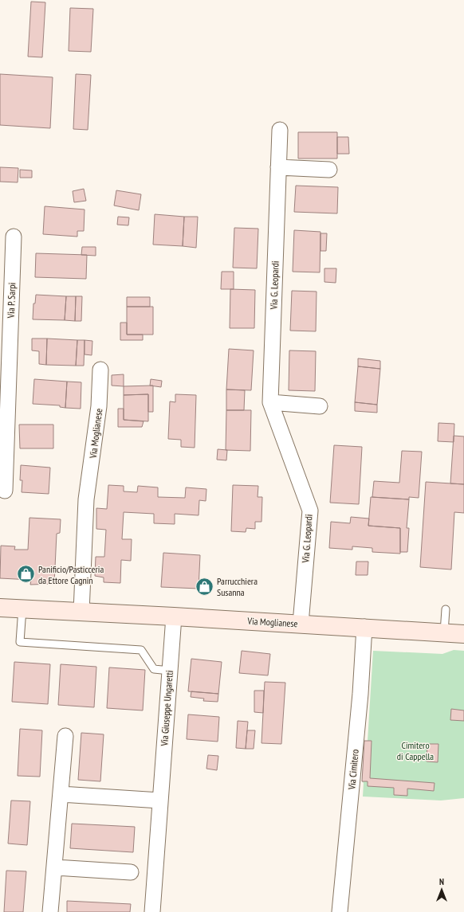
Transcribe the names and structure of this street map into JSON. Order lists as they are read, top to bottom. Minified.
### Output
{"streets":{"main road":["Via Moglianese"],"street":["Via G. Leopardi","Via P. Sarpi","Via Giuseppe Ungaretti","Via Cimitero"]},"crossings":[["Via G. Leopardi","Via Moglianese"],["Via Moglianese","Via Giuseppe Ungaretti"],["Via Moglianese","Via Cimitero"]],"parks":["Cimitero di Cappella"],"places":{"shop":["Panificio/Pasticceria da Ettore Cagnin","Parrucchiera Susanna"]},"north":"top"}
